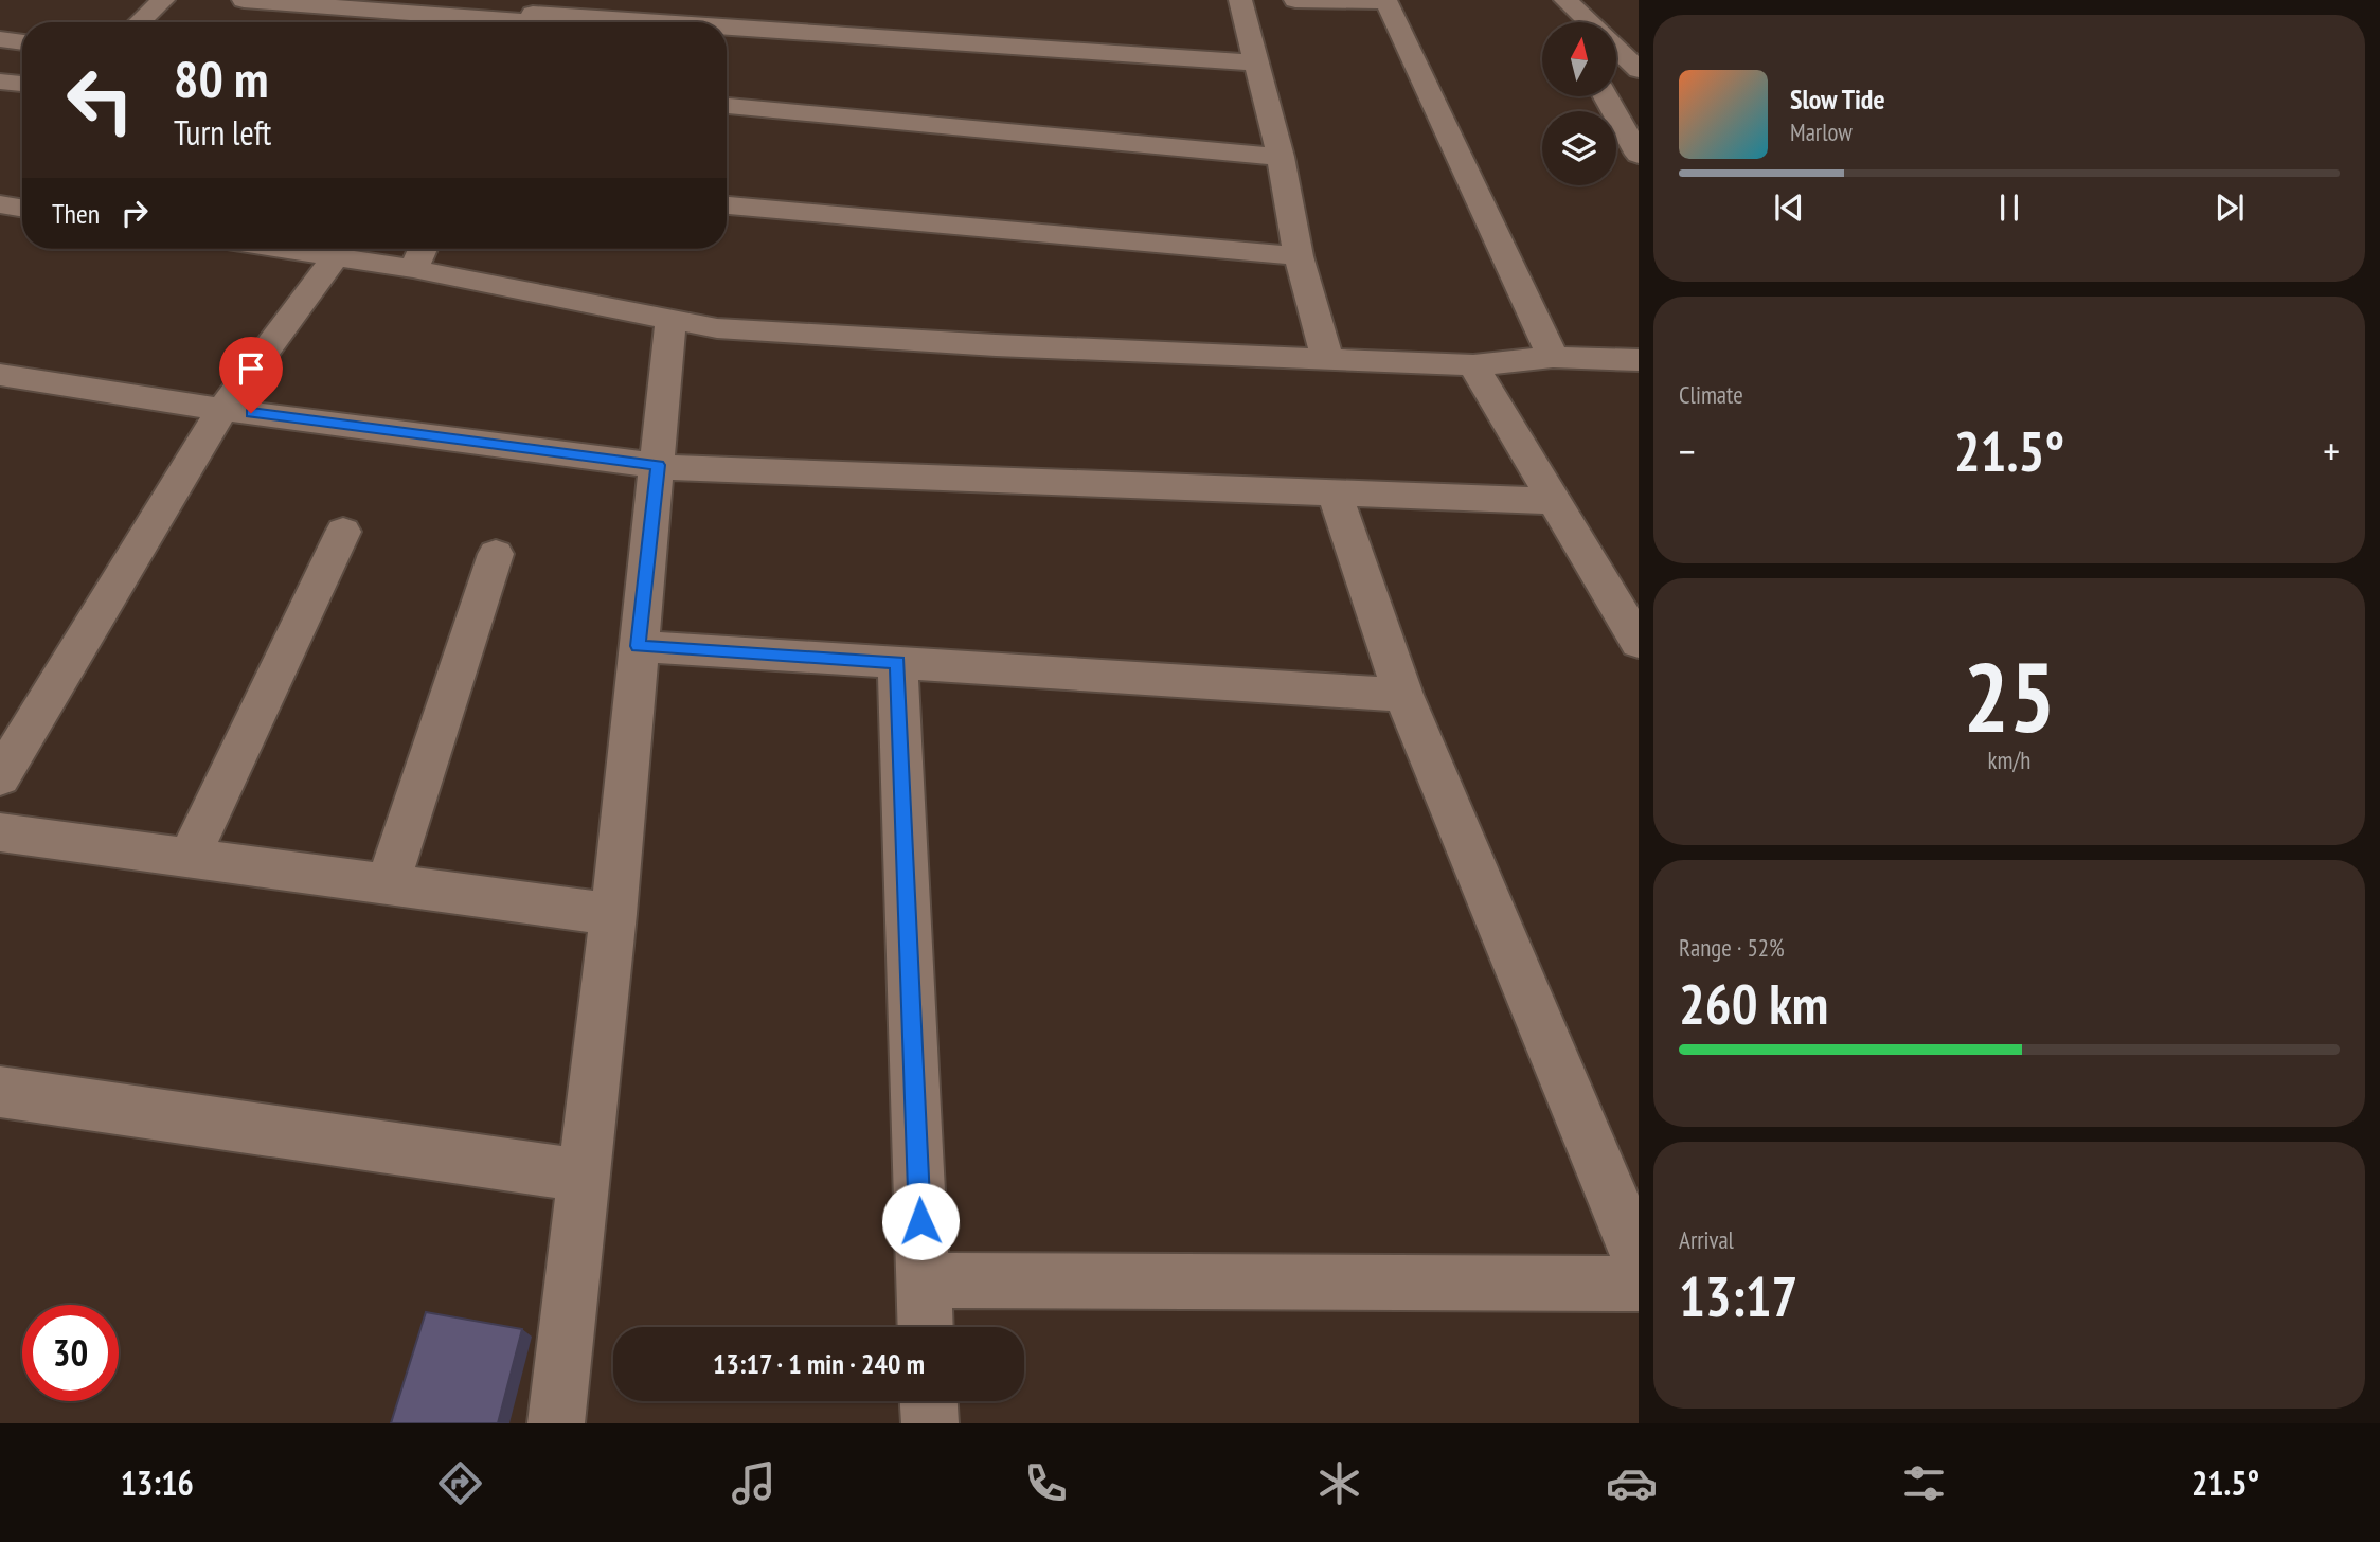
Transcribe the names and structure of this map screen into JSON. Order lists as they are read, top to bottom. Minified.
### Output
{"north":"top","page":{"turn":["80 m","Turn left"],"song":["Slow Tide","Marlow"],"then":"Then","tile":["Climate",["25","km/h"],["Range · 52%","260 km"],["Arrival","13:17"]],"heat":["−","21.5°","+"],"limit":"30","trip":"13:17 · 1 min · 240 m","tabs":["13:16","21.5°"]}}
